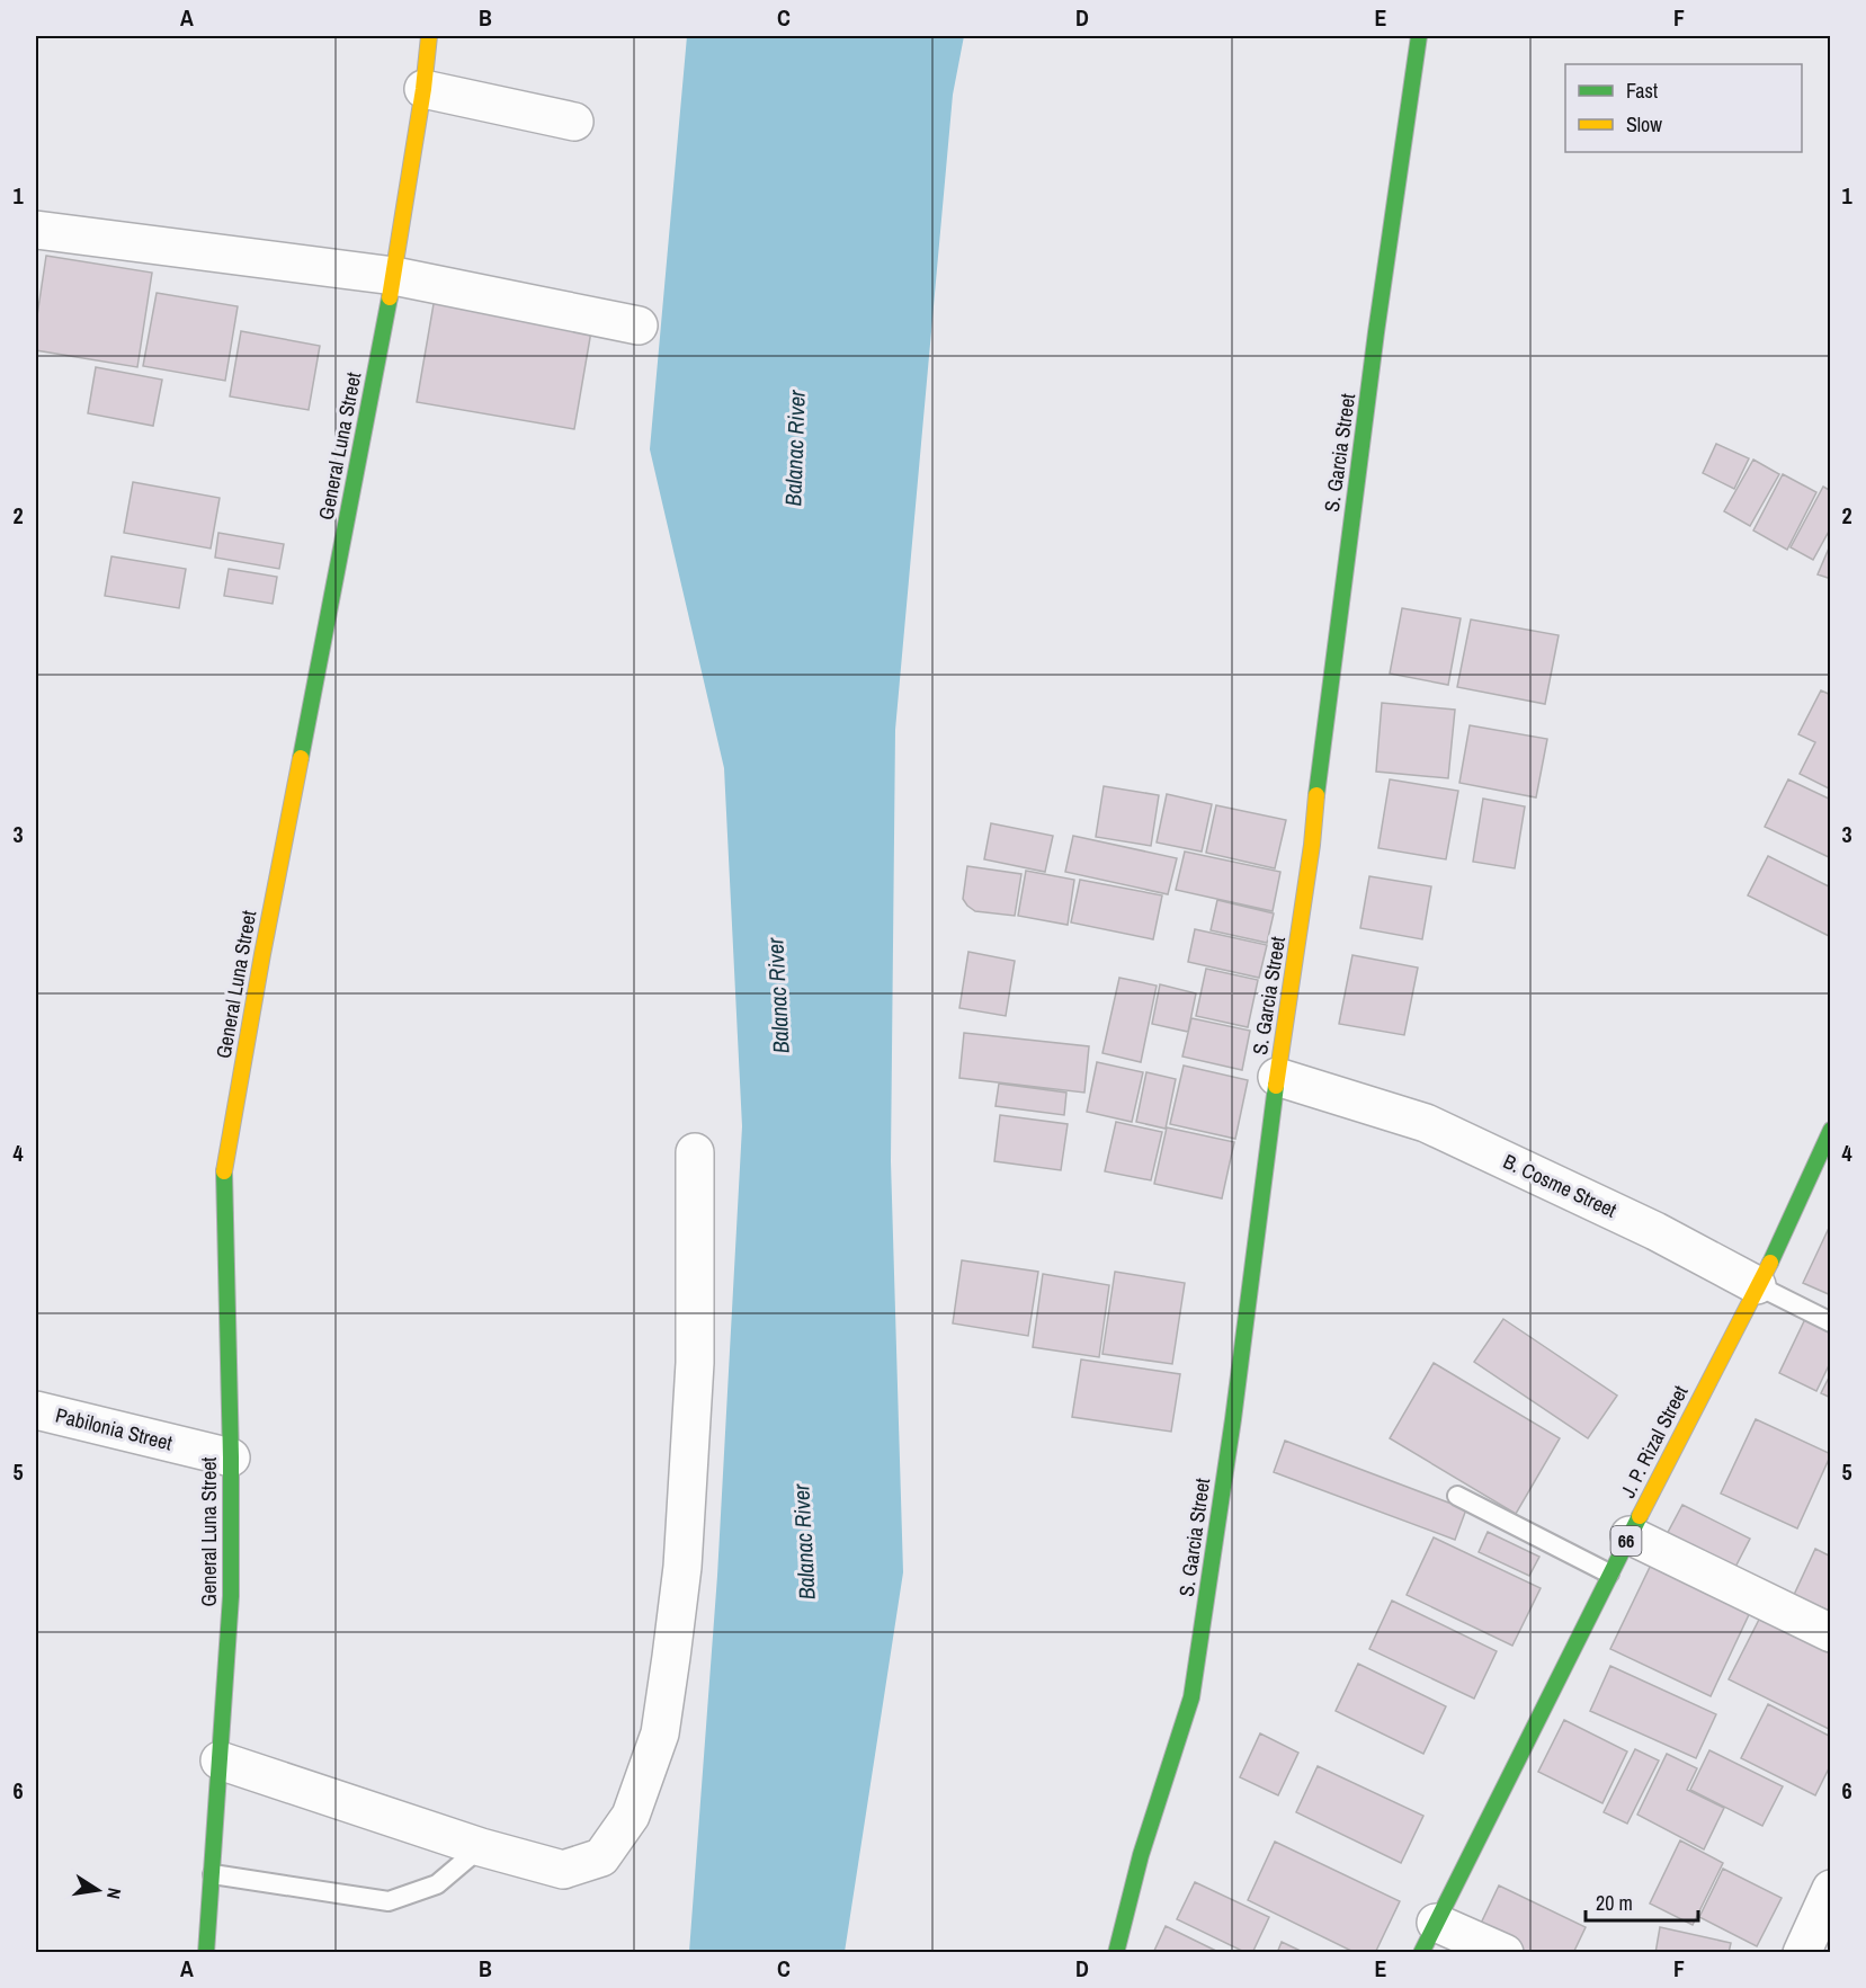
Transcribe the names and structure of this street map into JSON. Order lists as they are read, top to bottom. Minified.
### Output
{"streets":{"street":["General Luna Street","S. Garcia Street","B. Cosme Street","Pabilonia Street","J. P. Rizal Street","66"]},"crossings":[["General Luna Street","Pabilonia Street"],["S. Garcia Street","B. Cosme Street"],["B. Cosme Street","J. P. Rizal Street"]],"water":["Balanac River"],"legend":["Fast","Slow"],"scale_bar":"20 m","north":"right","grid":{"columns":["A","B","C","D","E","F"],"rows":["1","2","3","4","5","6"]}}
